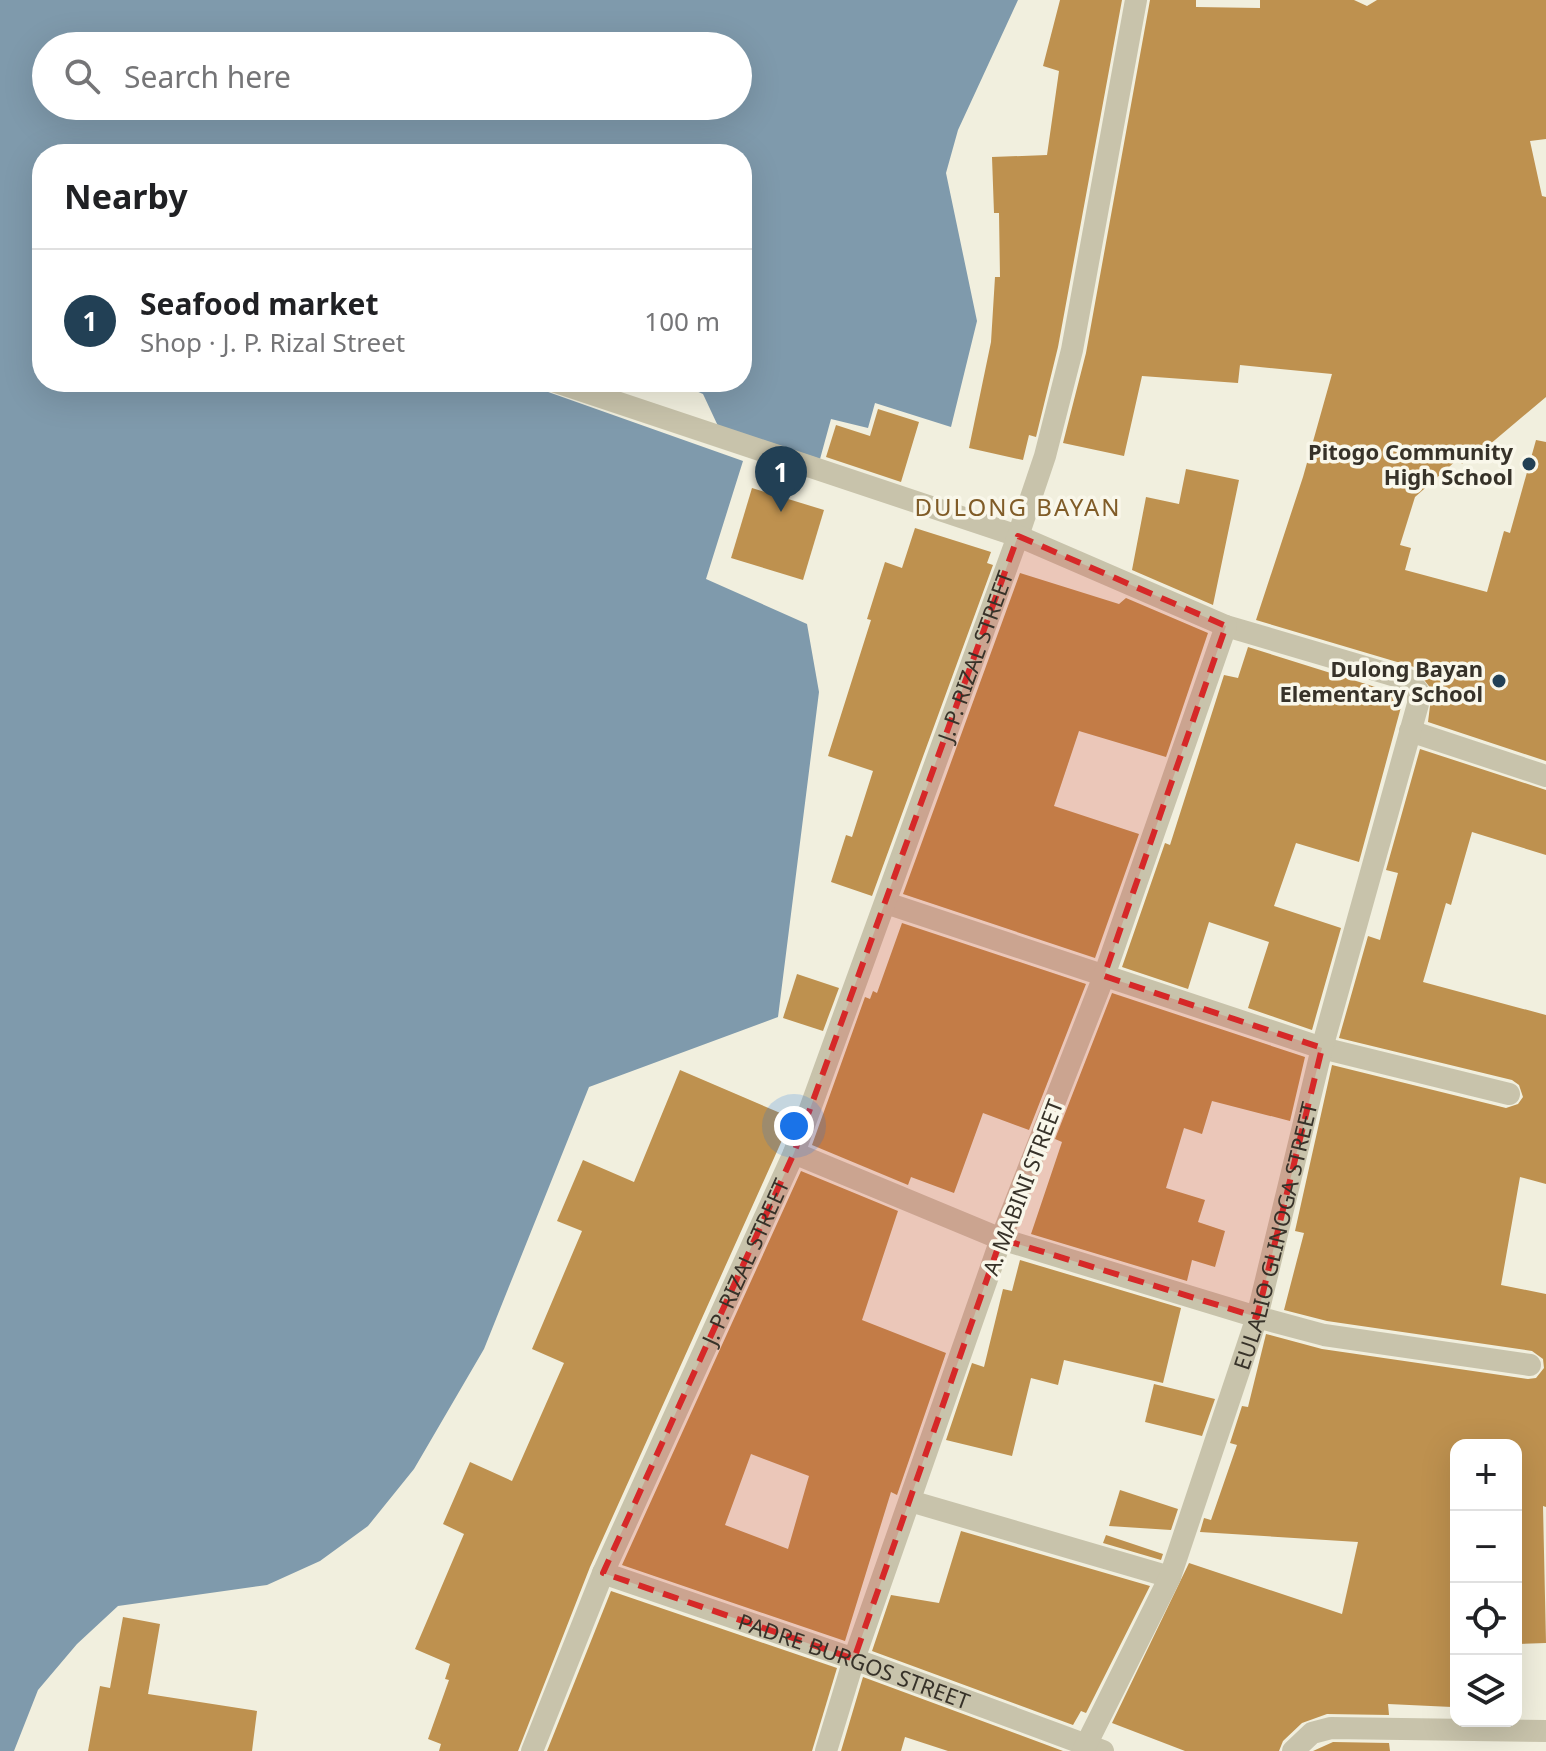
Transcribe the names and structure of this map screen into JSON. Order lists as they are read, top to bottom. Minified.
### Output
{"streets":{"street":["J. P. RIZAL STREET","A. MABINI STREET","EULALIO GLINOGA STREET","PADRE BURGOS STREET"]},"crossings":[["J. P. RIZAL STREET","PADRE BURGOS STREET"],["A. MABINI STREET","EULALIO GLINOGA STREET"],["A. MABINI STREET","PADRE BURGOS STREET"],["EULALIO GLINOGA STREET","PADRE BURGOS STREET"]],"districts":["DULONG BAYAN"],"places":["Pitogo Community High School","Dulong Bayan Elementary School"],"page":{"search":"Search here","heading":"Nearby","list":[{"mark":"1","name":"Seafood market","note":"Shop · J. P. Rizal Street","value":"100 m"}],"pins":"1","map_buttons":["+","−"]}}
